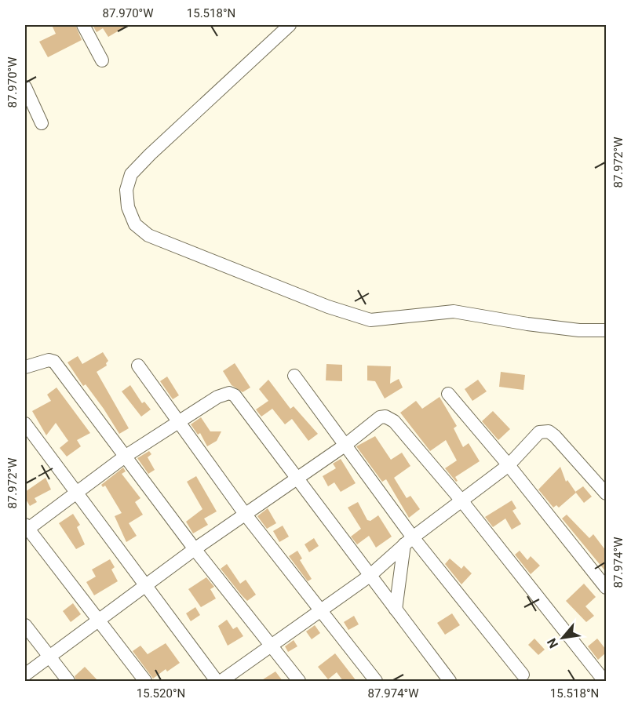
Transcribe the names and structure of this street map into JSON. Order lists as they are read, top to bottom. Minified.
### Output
{"north":"bottom left","coordinates":["87.970°W","15.518°N","87.972°W","87.974°W","15.520°N"]}
